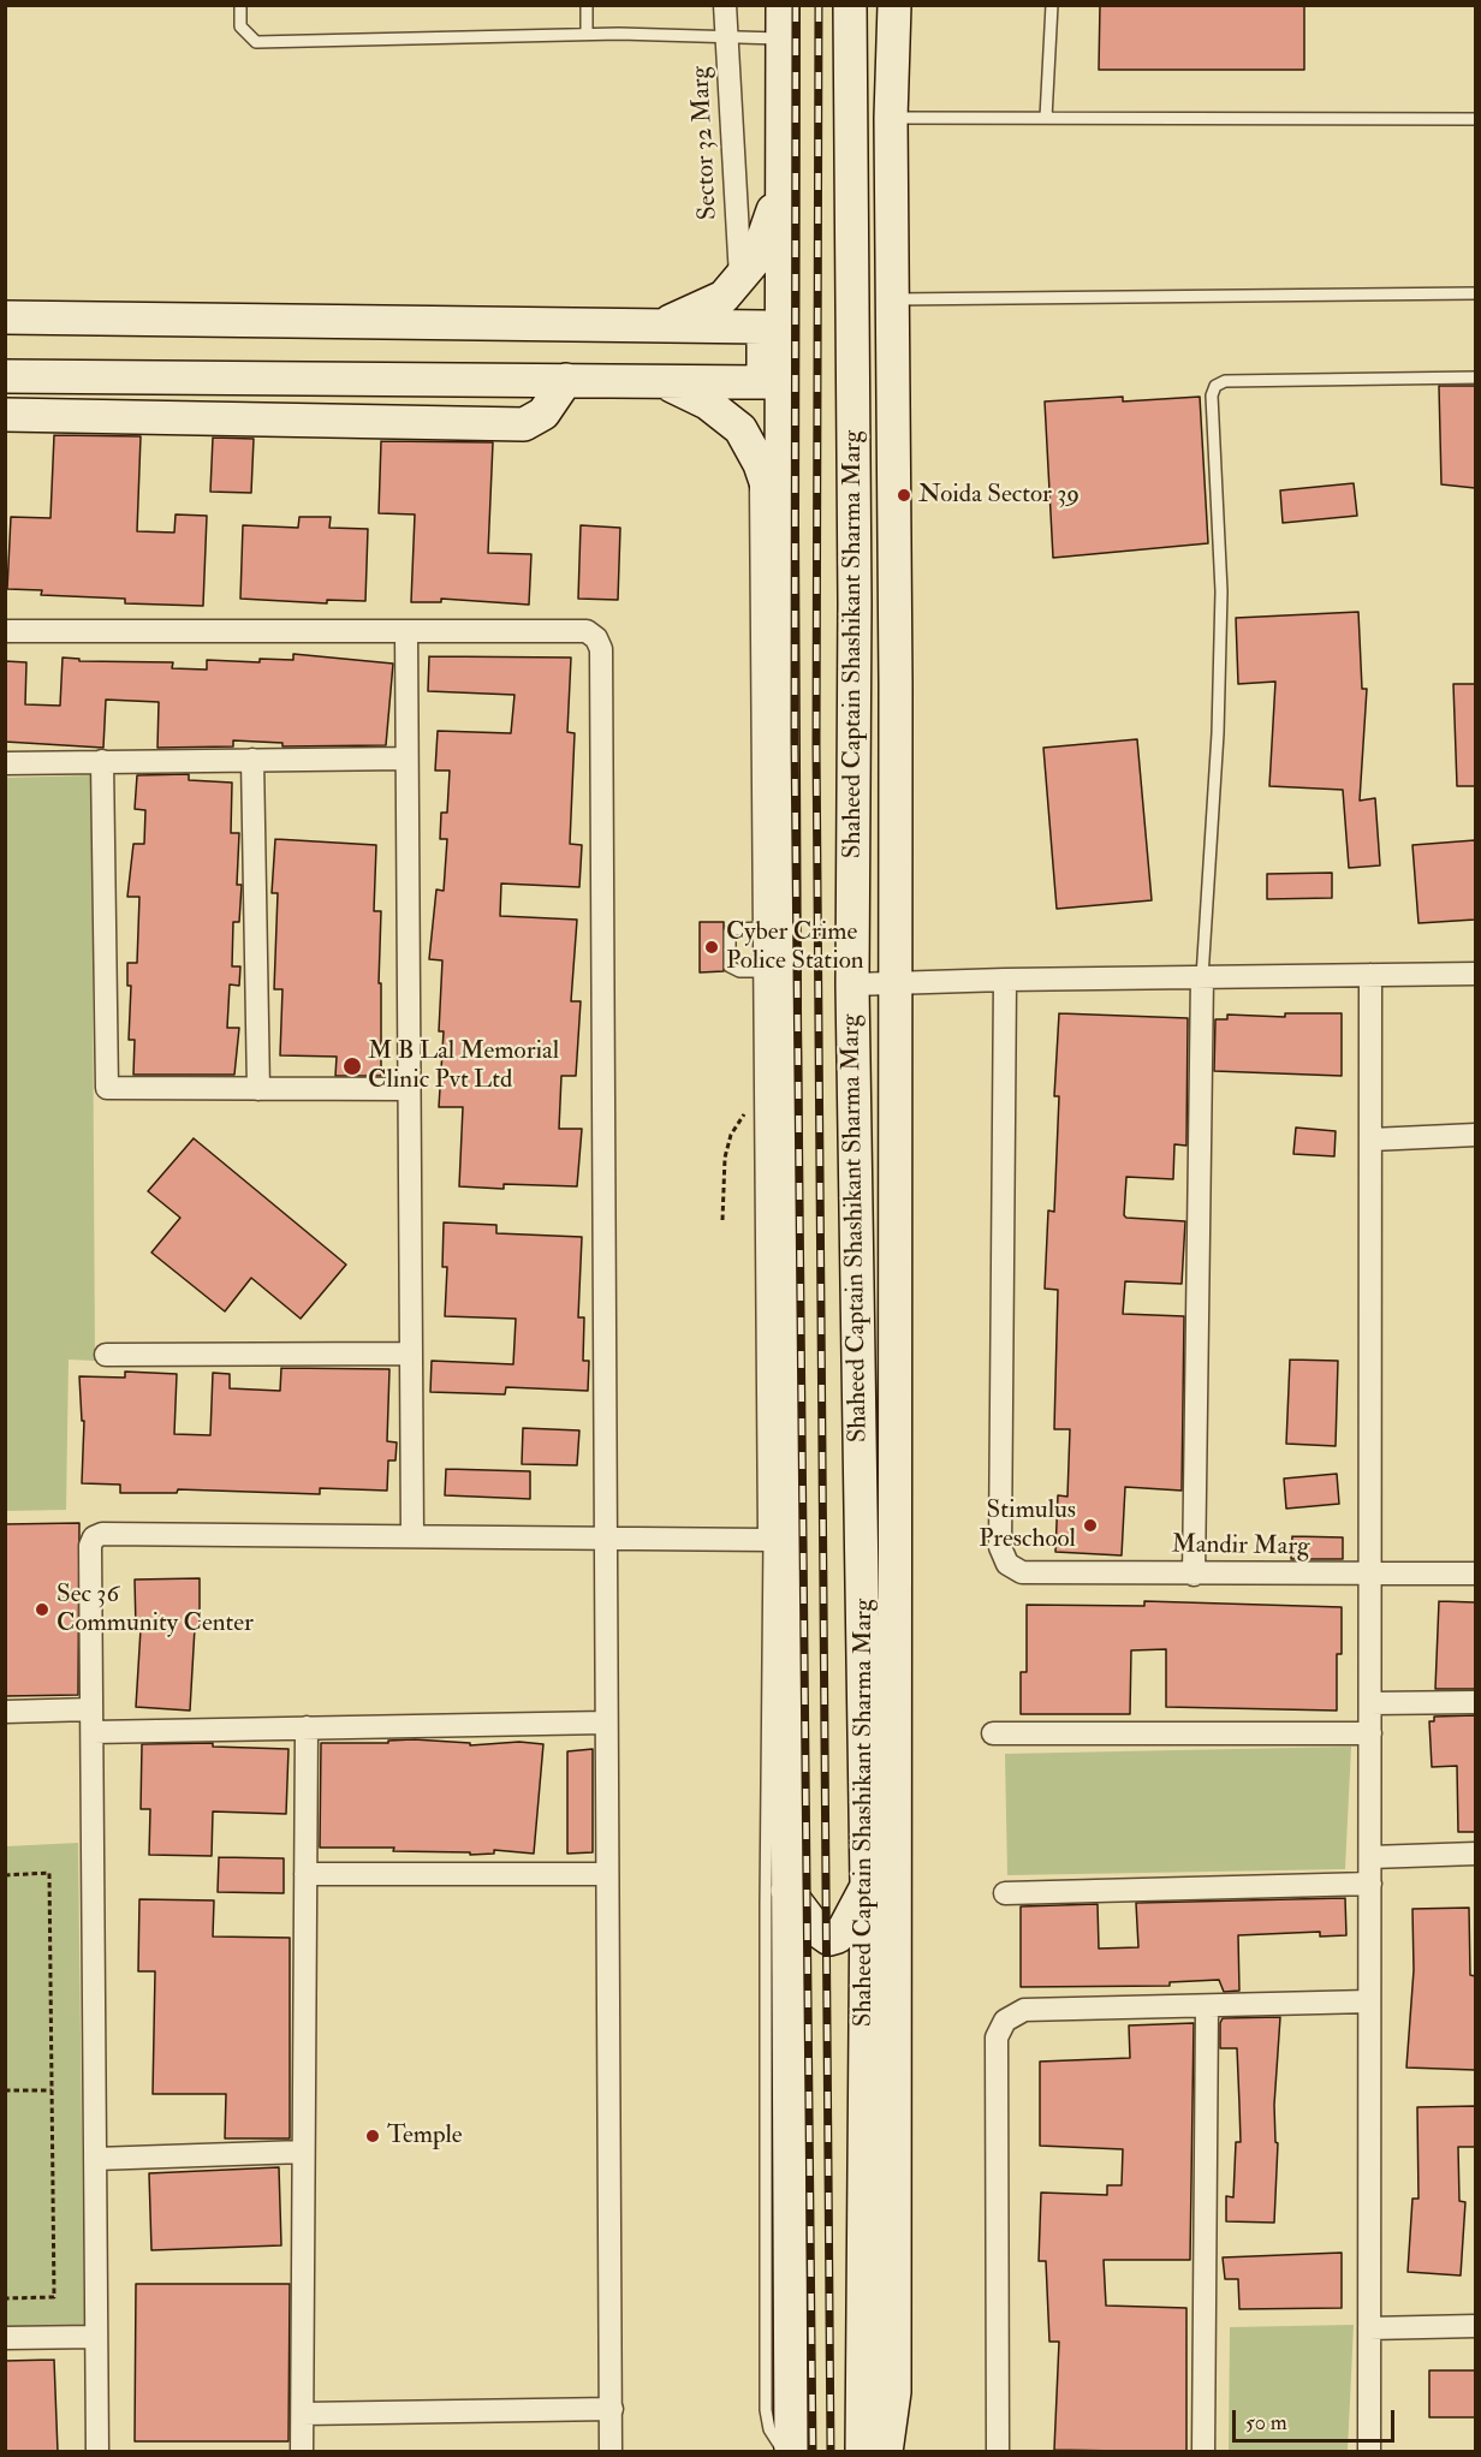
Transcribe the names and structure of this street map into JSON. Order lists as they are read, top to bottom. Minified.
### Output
{"streets":{"main road":["Shaheed Captain Shashikant Sharma Marg"],"street":["Sector 32 Marg","Mandir Marg"]},"places":["Noida Sector 39","Cyber Crime Police Station","M B Lal Memorial Clinic Pvt Ltd","Stimulus Preschool","Sec 36 Community Center","Temple"],"scale_bar":"50 m"}
